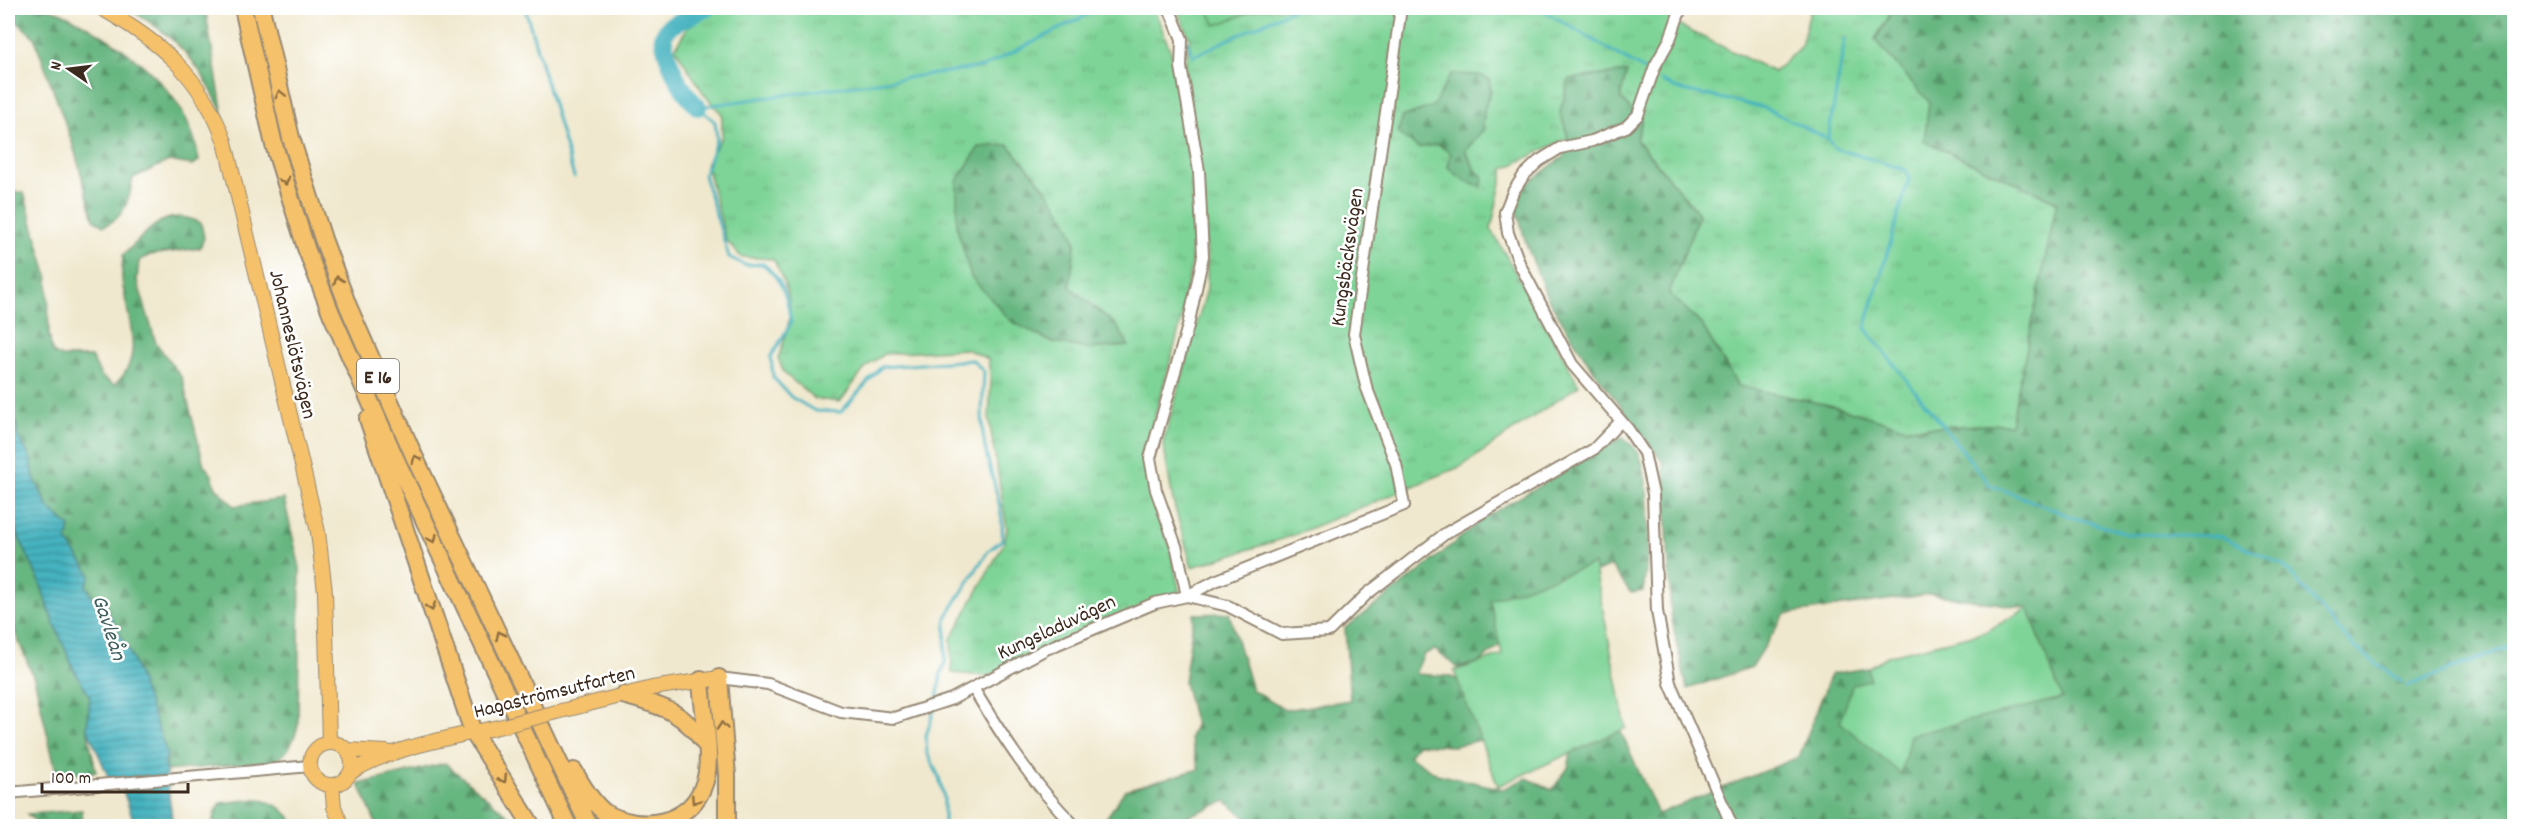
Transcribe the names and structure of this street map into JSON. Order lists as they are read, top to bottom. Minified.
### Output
{"streets":{"highway":["E 16"],"main road":["Johanneslötsvägen","Hagaströmsutfarten"],"street":["Kungsbäcksvägen","Kungsladuvägen"]},"crossings":[["Kungsbäcksvägen","Kungsladuvägen"],["Johanneslötsvägen","Hagaströmsutfarten"],["Kungsladuvägen","Hagaströmsutfarten"]],"water":["Gavleån"],"scale_bar":"100 m","north":"left"}
